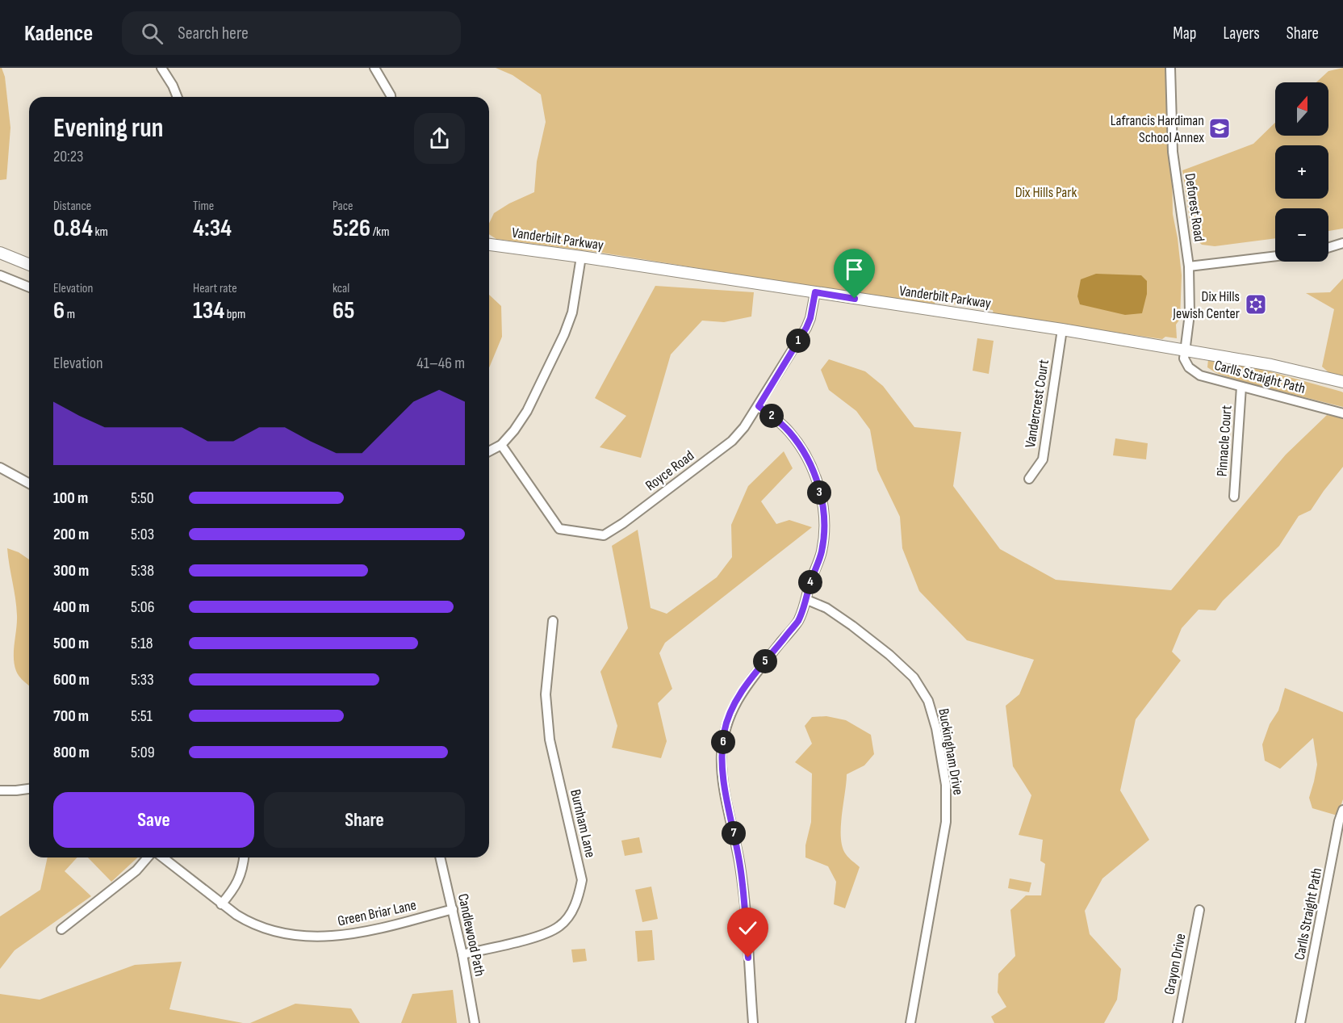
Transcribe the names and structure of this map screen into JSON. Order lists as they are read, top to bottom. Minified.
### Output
{"streets":{"main road":["Vanderbilt Parkway"],"street":["Deforest Road","Carlls Straight Path","Vandercrest Court","Pinnacle Court","Royce Road","Buckingham Drive","Burnham Lane","Green Briar Lane","Candlewood Path","Grayon Drive"]},"crossings":[["Deforest Road","Vanderbilt Parkway"],["Deforest Road","Carlls Straight Path"],["Vanderbilt Parkway","Carlls Straight Path"],["Vanderbilt Parkway","Vandercrest Court"],["Vanderbilt Parkway","Royce Road"],["Carlls Straight Path","Pinnacle Court"],["Burnham Lane","Candlewood Path"],["Green Briar Lane","Candlewood Path"]],"parks":["Dix Hills Park"],"places":{"school or university":["Lafrancis Hardiman School Annex"],"synagogue":["Dix Hills Jewish Center"]},"north":"top","page":{"header":"Kadence","search":"Search here","nav":["Map","Layers","Share"],"map_buttons":["+","−"],"heading":["Evening run","20:23"],"stats":[["Distance","0.84 km"],["Time","4:34"],["Pace","5:26 /km"],["Elevation","6 m"],["Heart rate","134 bpm"],["kcal","65"]],"pins":["1","2","3","4","5","6","7"],"chart":["Elevation","41–46 m"],"list":[{"name":"100 m","note":"5:50"},{"name":"200 m","note":"5:03"},{"name":"300 m","note":"5:38"},{"name":"400 m","note":"5:06"},{"name":"500 m","note":"5:18"},{"name":"600 m","note":"5:33"},{"name":"700 m","note":"5:51"},{"name":"800 m","note":"5:09"}],"buttons":["Save","Share"]}}
